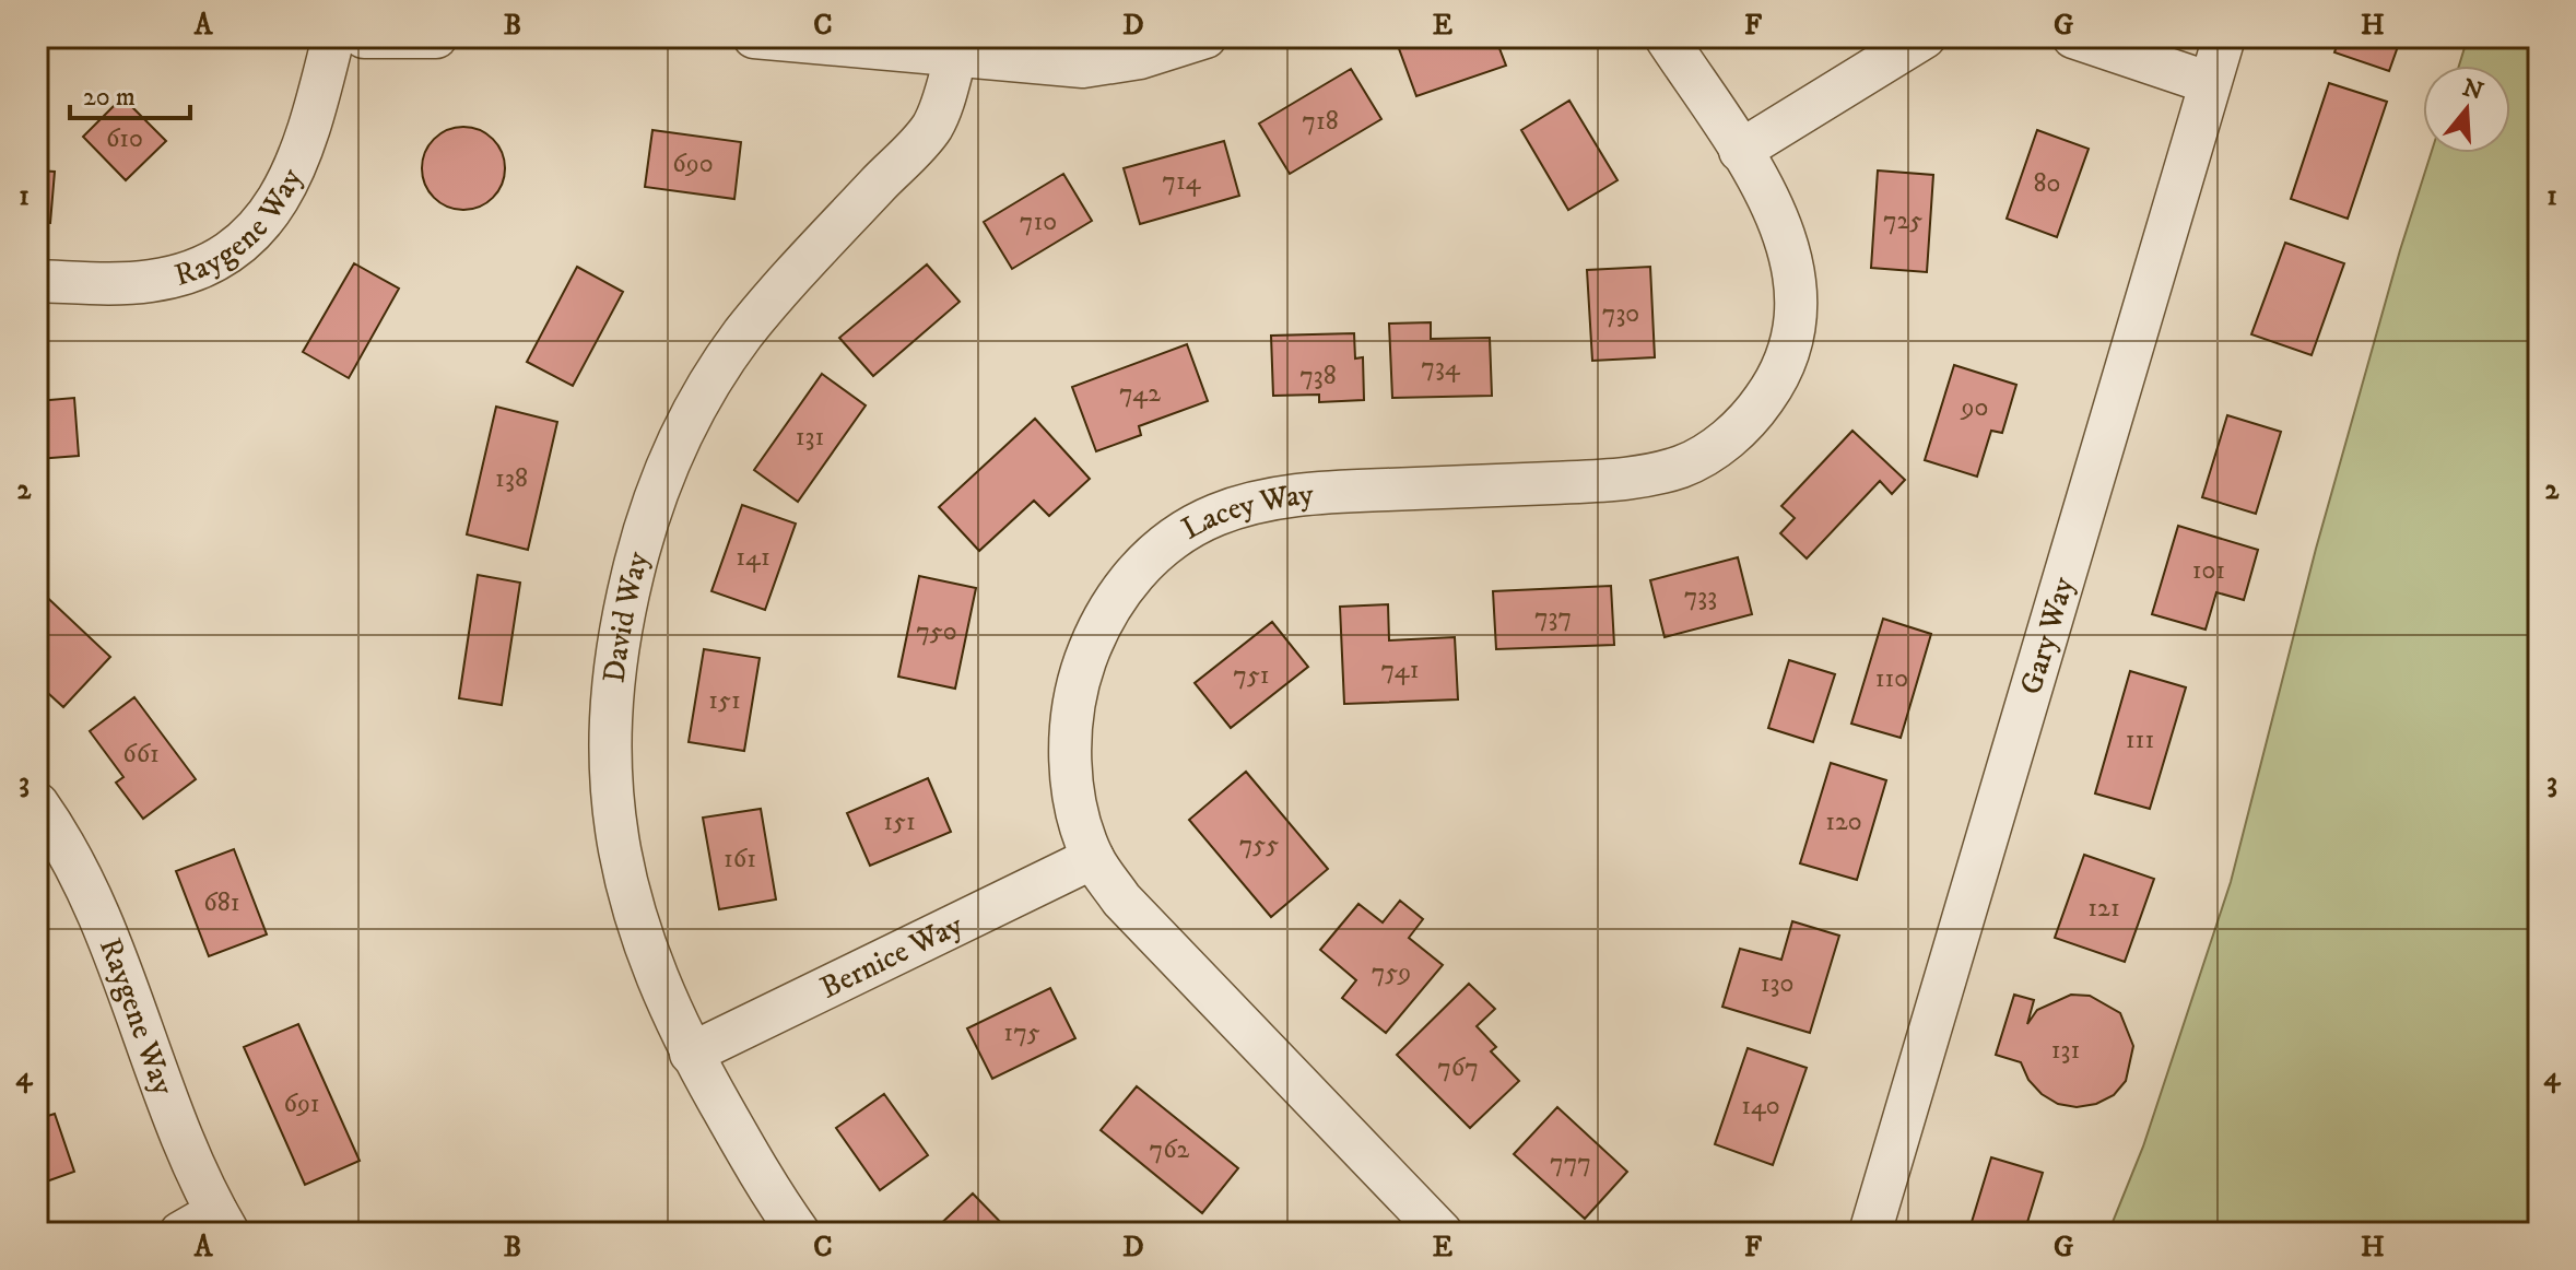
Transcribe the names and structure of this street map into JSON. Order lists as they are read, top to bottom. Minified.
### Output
{"streets":{"street":["Raygene Way","Lacey Way","David Way","Gary Way","Bernice Way"]},"crossings":[["Lacey Way","Bernice Way"],["David Way","Bernice Way"]],"house_numbers":["718","610","690","714","80","725","710","730","734","738","742","90","131","138","141","101","733","737","750","741","751","110","151","111","661","151","120","755","161","681","121","759","130","175","131","767","691","140","762","777"],"scale_bar":"20 m","north":"top","grid":{"columns":["A","B","C","D","E","F","G","H"],"rows":["1","2","3","4"]}}
